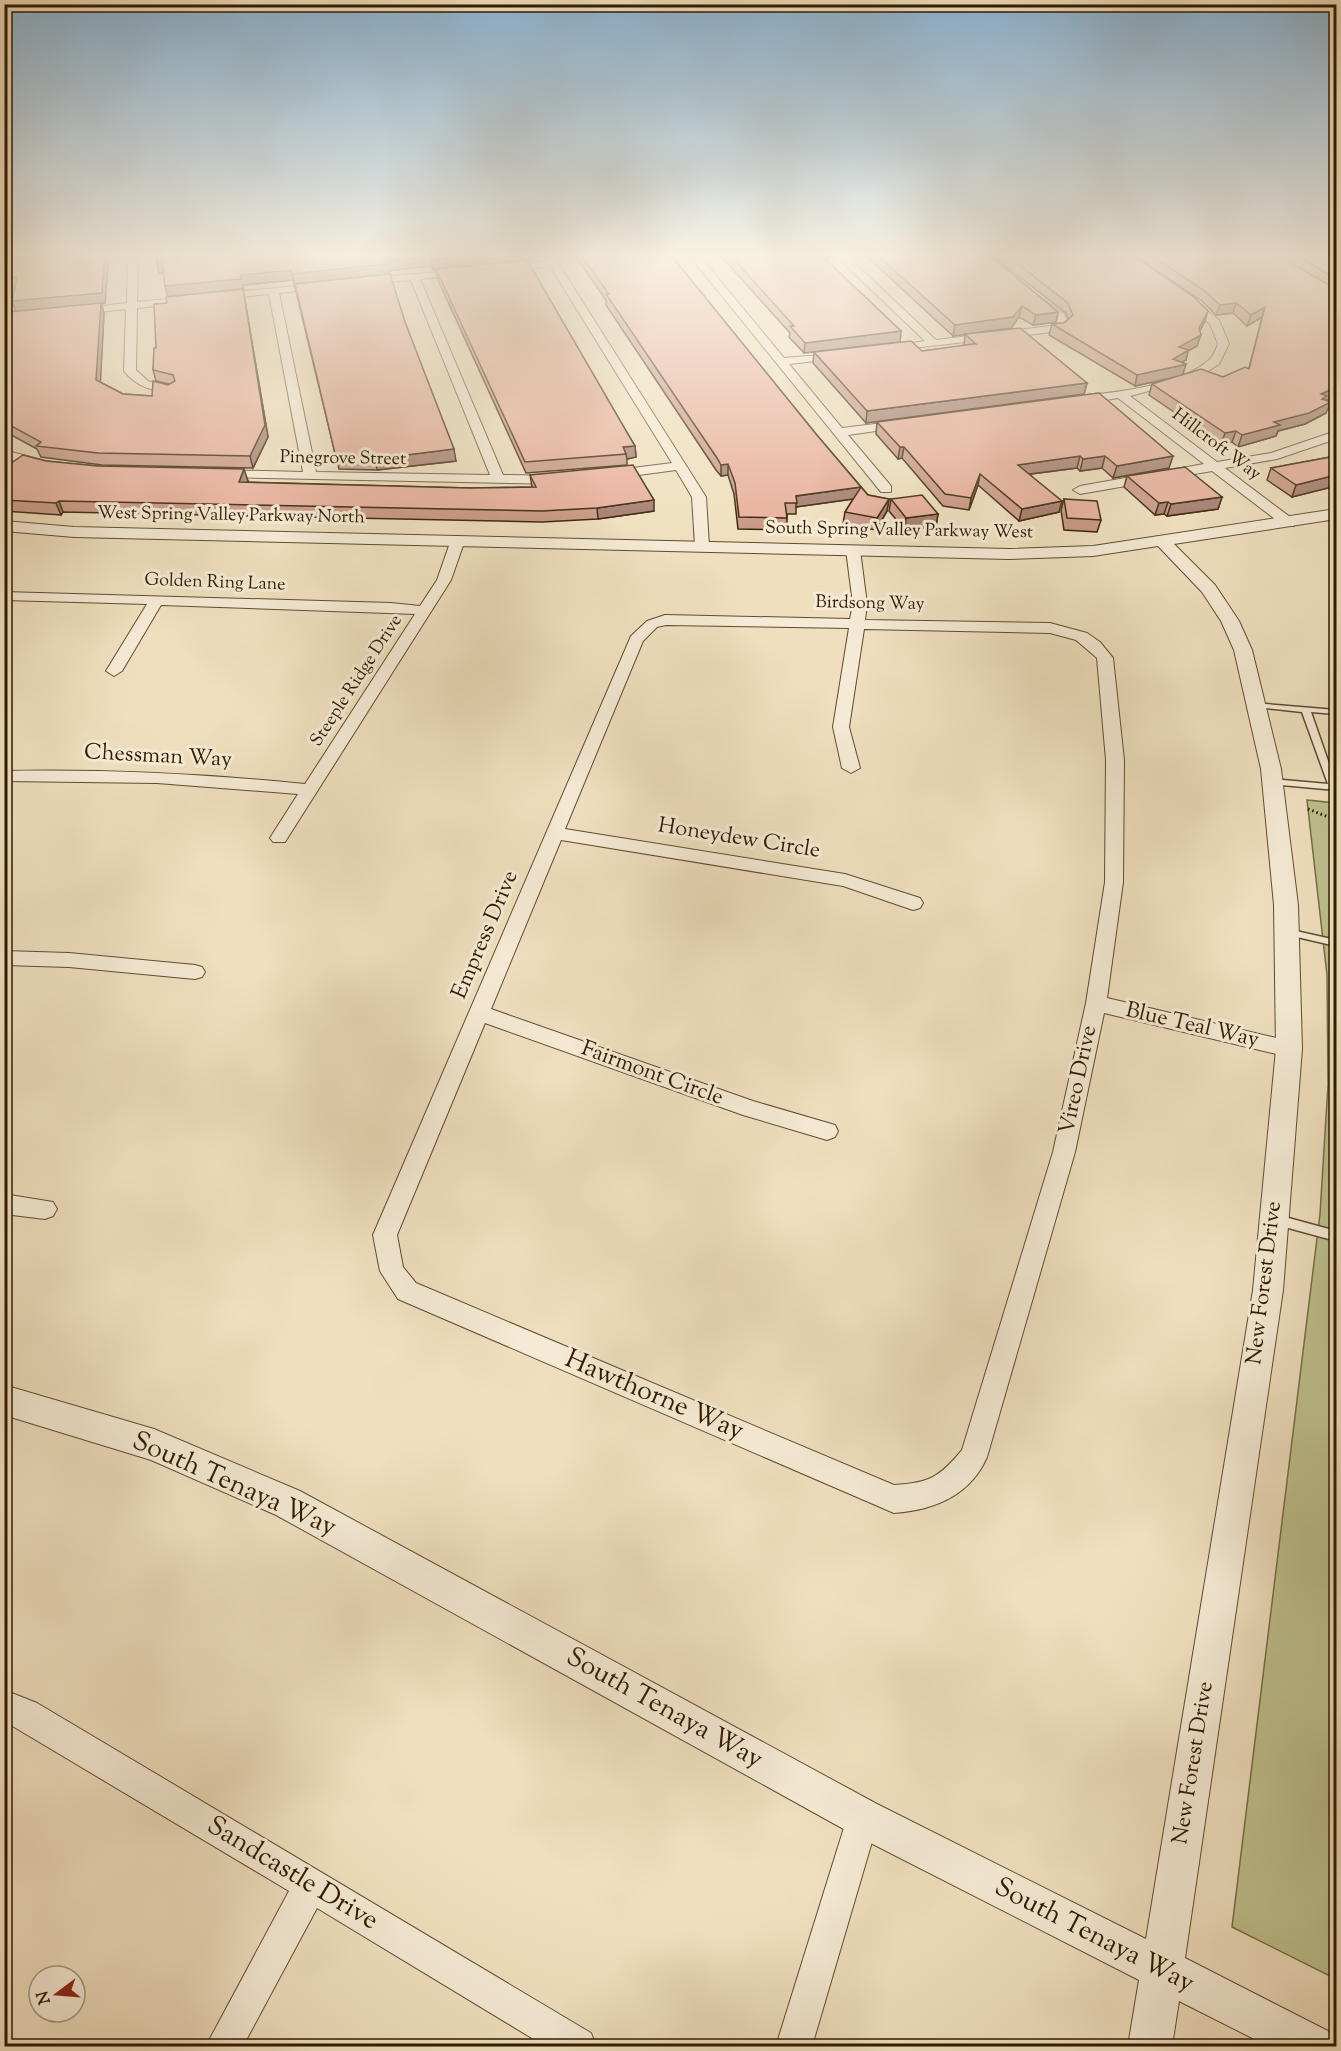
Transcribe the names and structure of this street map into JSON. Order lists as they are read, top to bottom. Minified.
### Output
{"streets":{"street":["Hillcroft Way","Pinegrove Street","West Spring Valley Parkway North","South Spring Valley Parkway West","Golden Ring Lane","Birdsong Way","Steeple Ridge Drive","Chessman Way","Honeydew Circle","Empress Drive","Blue Teal Way","Fairmont Circle","Vireo Drive","New Forest Drive","Hawthorne Way","South Tenaya Way","Sandcastle Drive"]},"crossings":[["Hillcroft Way","South Spring Valley Parkway West"],["West Spring Valley Parkway North","South Spring Valley Parkway West"],["West Spring Valley Parkway North","Steeple Ridge Drive"],["South Spring Valley Parkway West","Steeple Ridge Drive"],["South Spring Valley Parkway West","New Forest Drive"],["Golden Ring Lane","Steeple Ridge Drive"],["Birdsong Way","Empress Drive"],["Birdsong Way","Vireo Drive"],["Steeple Ridge Drive","Chessman Way"],["Honeydew Circle","Empress Drive"],["Empress Drive","Fairmont Circle"],["Empress Drive","Hawthorne Way"],["Blue Teal Way","Vireo Drive"],["Blue Teal Way","New Forest Drive"],["Vireo Drive","Hawthorne Way"],["New Forest Drive","South Tenaya Way"]],"north":"left"}
